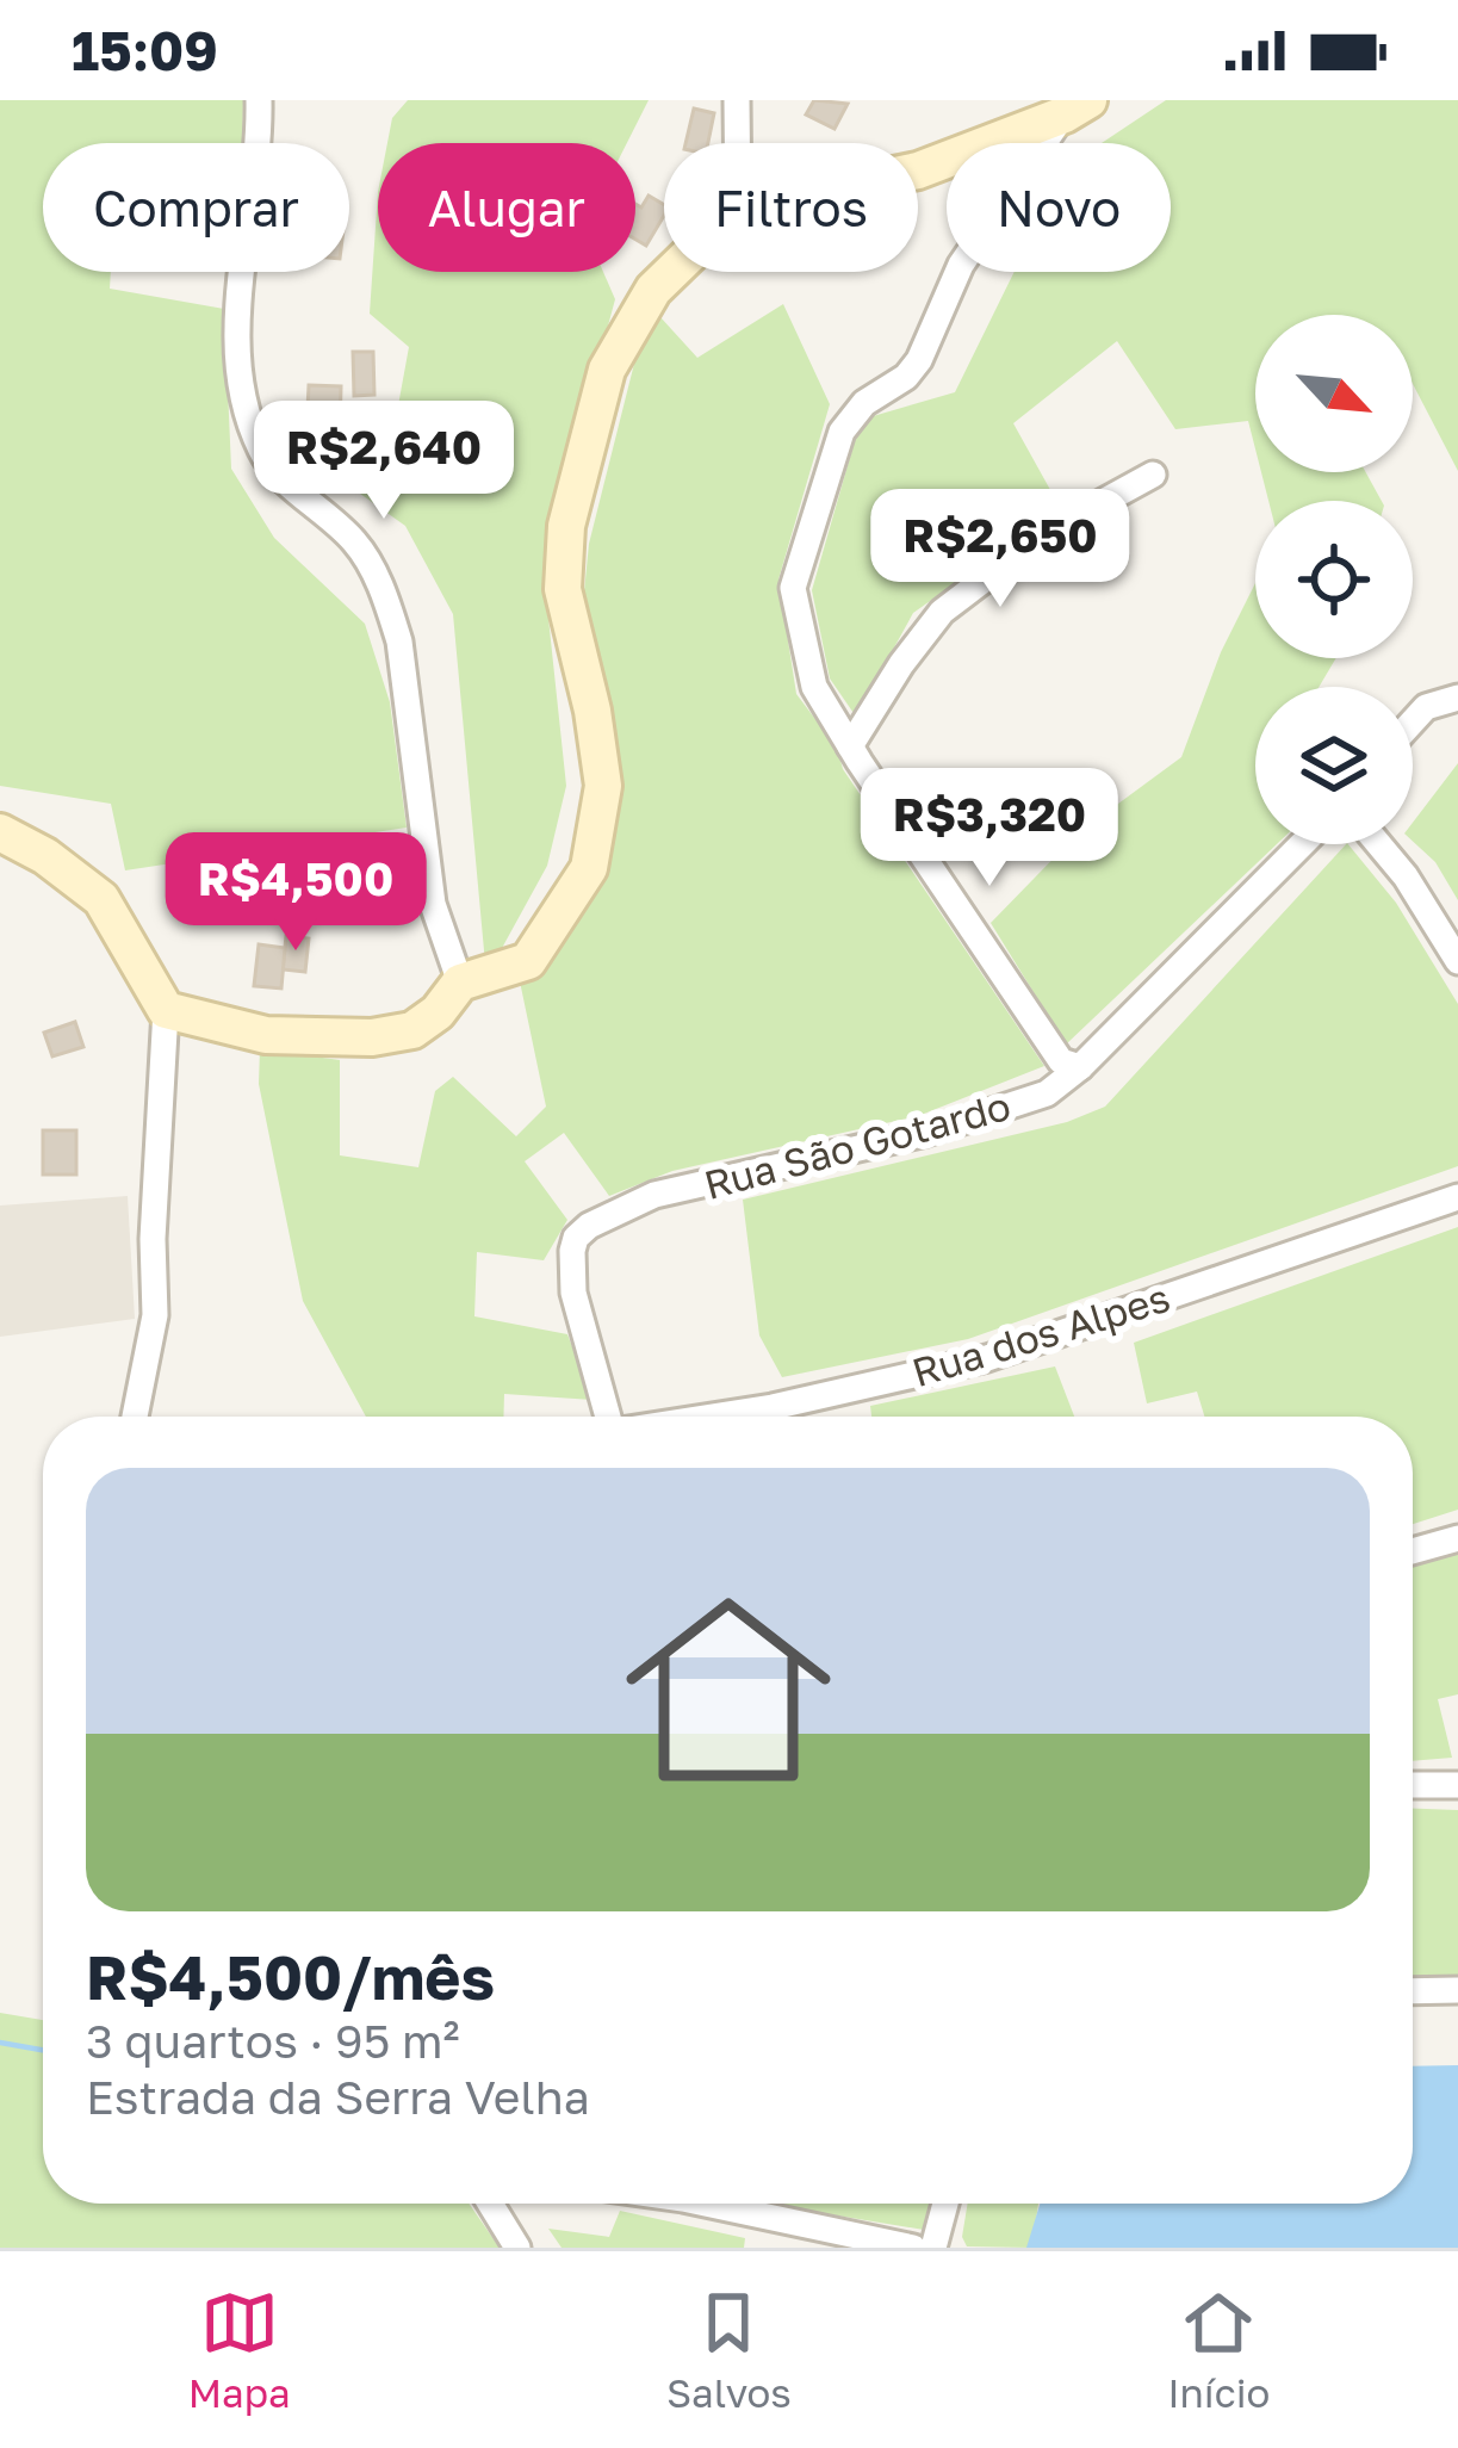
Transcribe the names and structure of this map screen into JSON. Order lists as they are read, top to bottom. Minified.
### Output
{"streets":{"street":["Rua São Gotardo","Rua dos Alpes"]},"north":"bottom right","page":{"status":"15:09","chip":["Comprar","Alugar","Filtros","Novo"],"price":["R$2,640","R$2,650","R$3,320","R$4,500"],"list":[{"name":"R$4,500/mês","note":"3 quartos · 95 m² · Estrada da Serra Velha"}],"tabs":["Mapa","Salvos","Início"]}}
